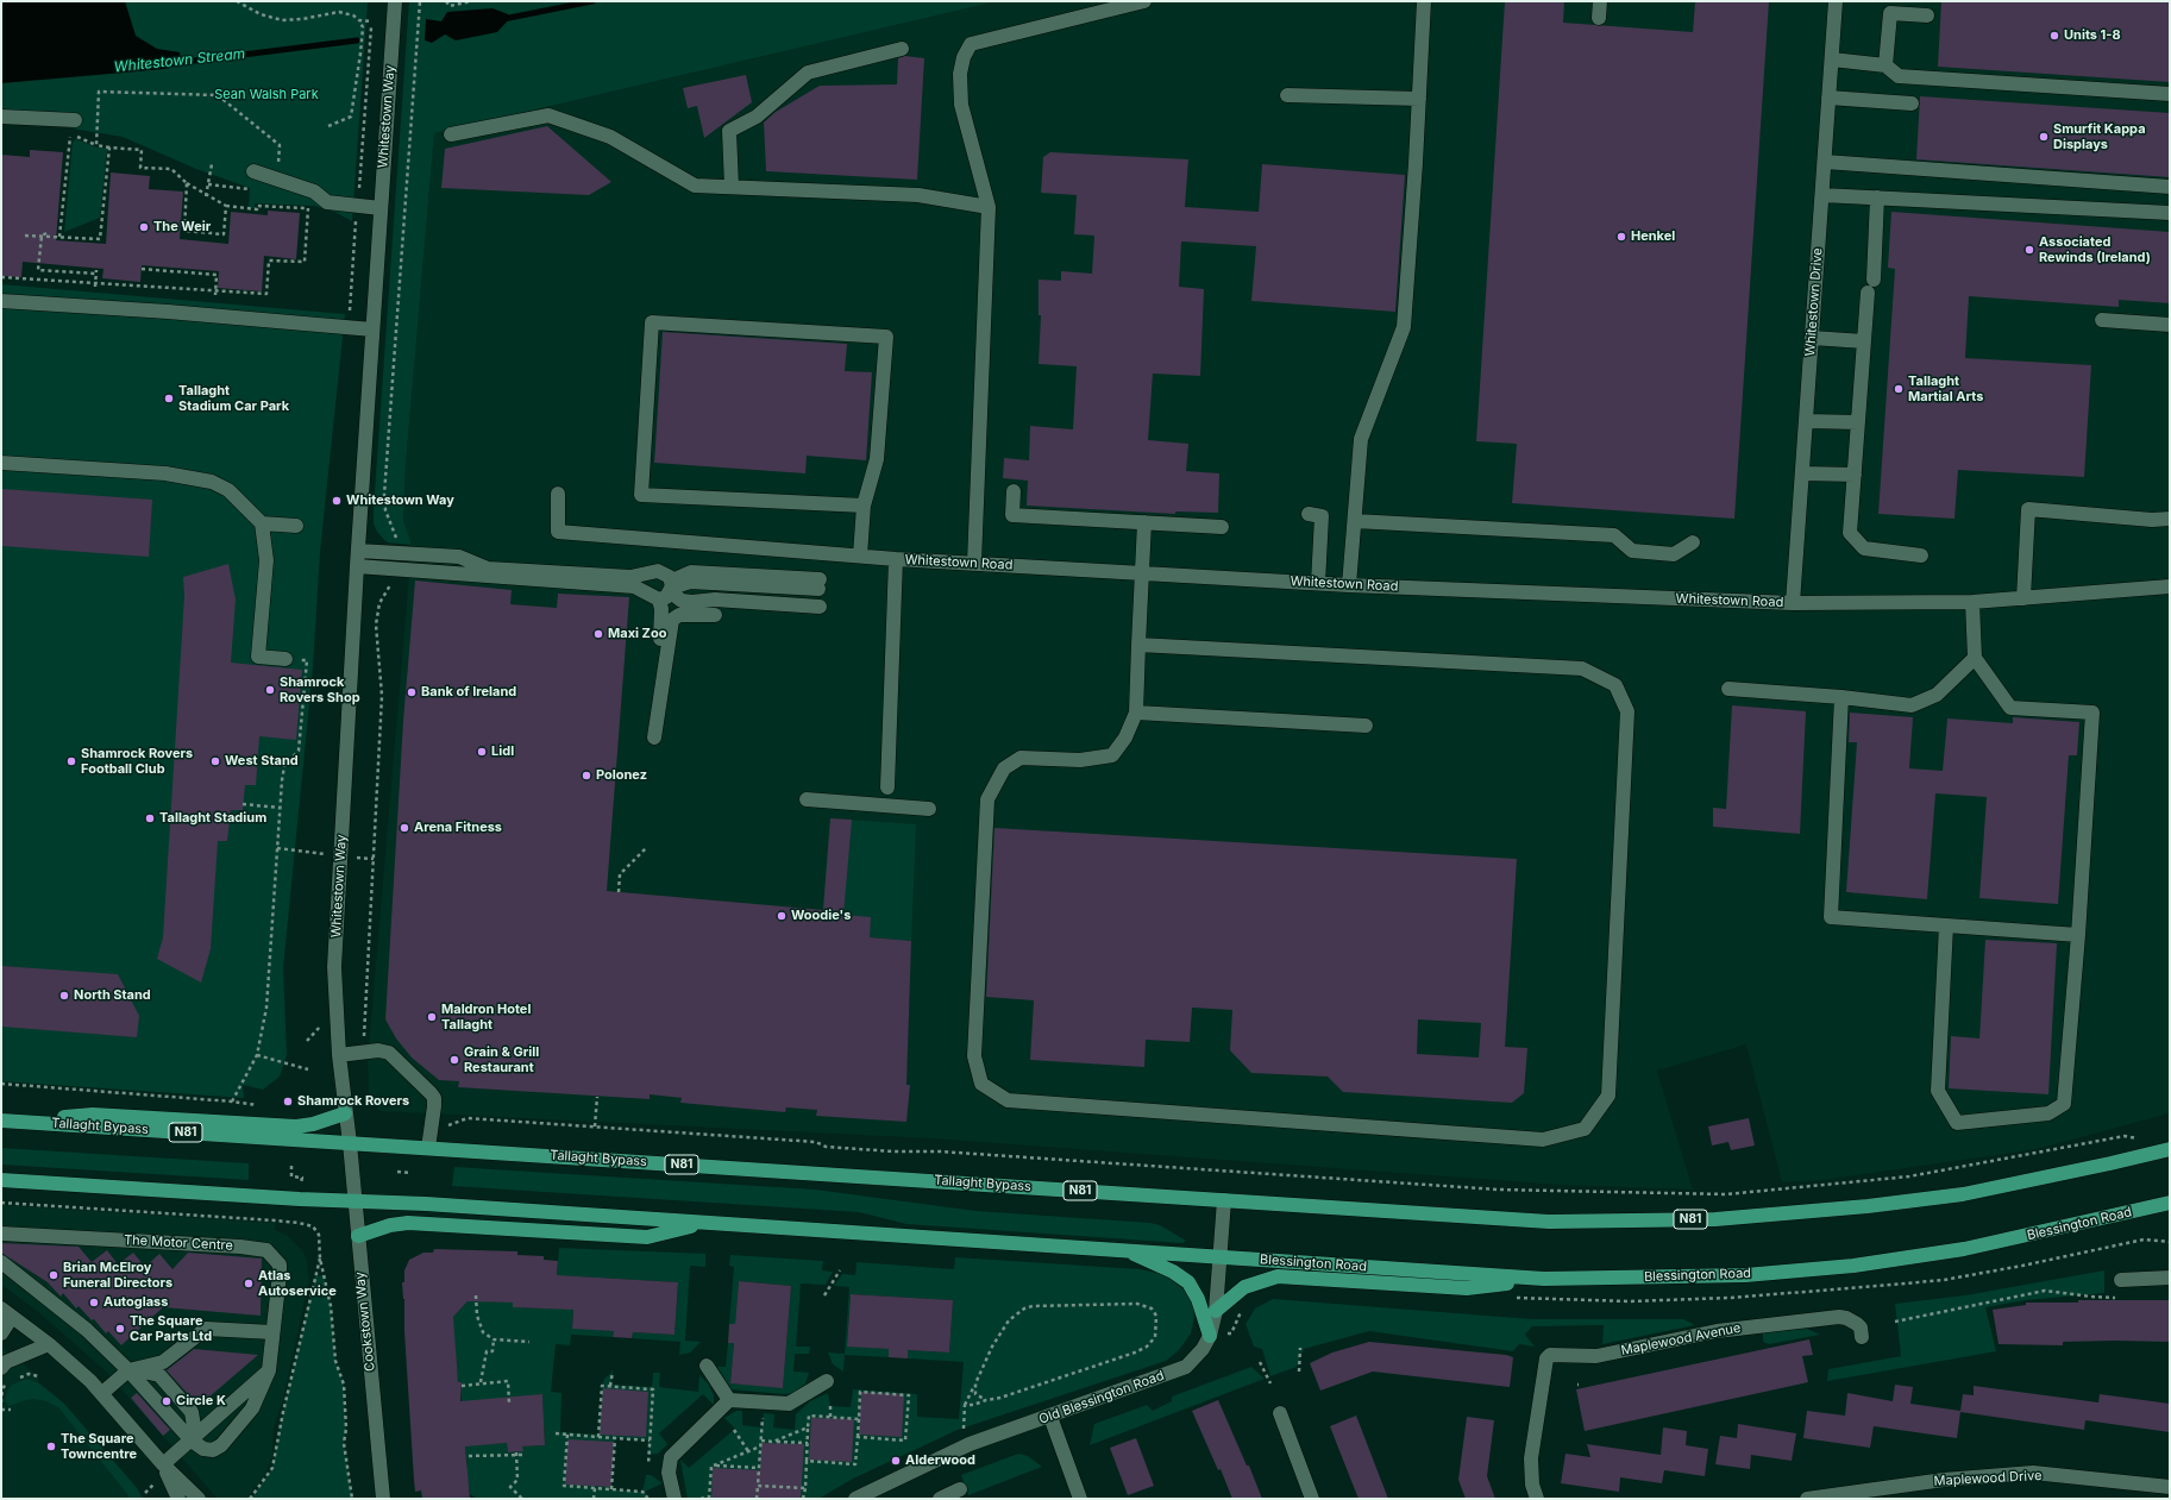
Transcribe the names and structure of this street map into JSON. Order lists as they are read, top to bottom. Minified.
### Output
{"streets":{"main road":["Tallaght Bypass","N81","Blessington Road"],"street":["Whitestown Way","Whitestown Drive","Whitestown Road","The Motor Centre","Cookstown Way","Maplewood Avenue","Old Blessington Road","Maplewood Drive"]},"crossings":[["Whitestown Way","Tallaght Bypass"],["Whitestown Way","Cookstown Way"],["Whitestown Drive","Whitestown Road"],["Tallaght Bypass","N81"],["Tallaght Bypass","Cookstown Way"],["Tallaght Bypass","Old Blessington Road"],["N81","Old Blessington Road"],["Blessington Road","Old Blessington Road"]],"water":["Whitestown Stream"],"parks":["Sean Walsh Park"],"places":["Units 1-8","Smurfit Kappa Displays","The Weir","Henkel","Associated Rewinds (Ireland)","Tallaght Martial Arts","Tallaght Stadium Car Park","Whitestown Way","Maxi Zoo","Shamrock Rovers Shop","Bank of Ireland","Lidl","Shamrock Rovers Football Club","West Stand","Polonez","Tallaght Stadium","Arena Fitness","Woodie's","North Stand","Maldron Hotel Tallaght","Grain & Grill Restaurant","Shamrock Rovers","Brian McElroy Funeral Directors","Atlas Autoservice","Autoglass","The Square Car Parts Ltd","Circle K","The Square Towncentre","Alderwood"]}
